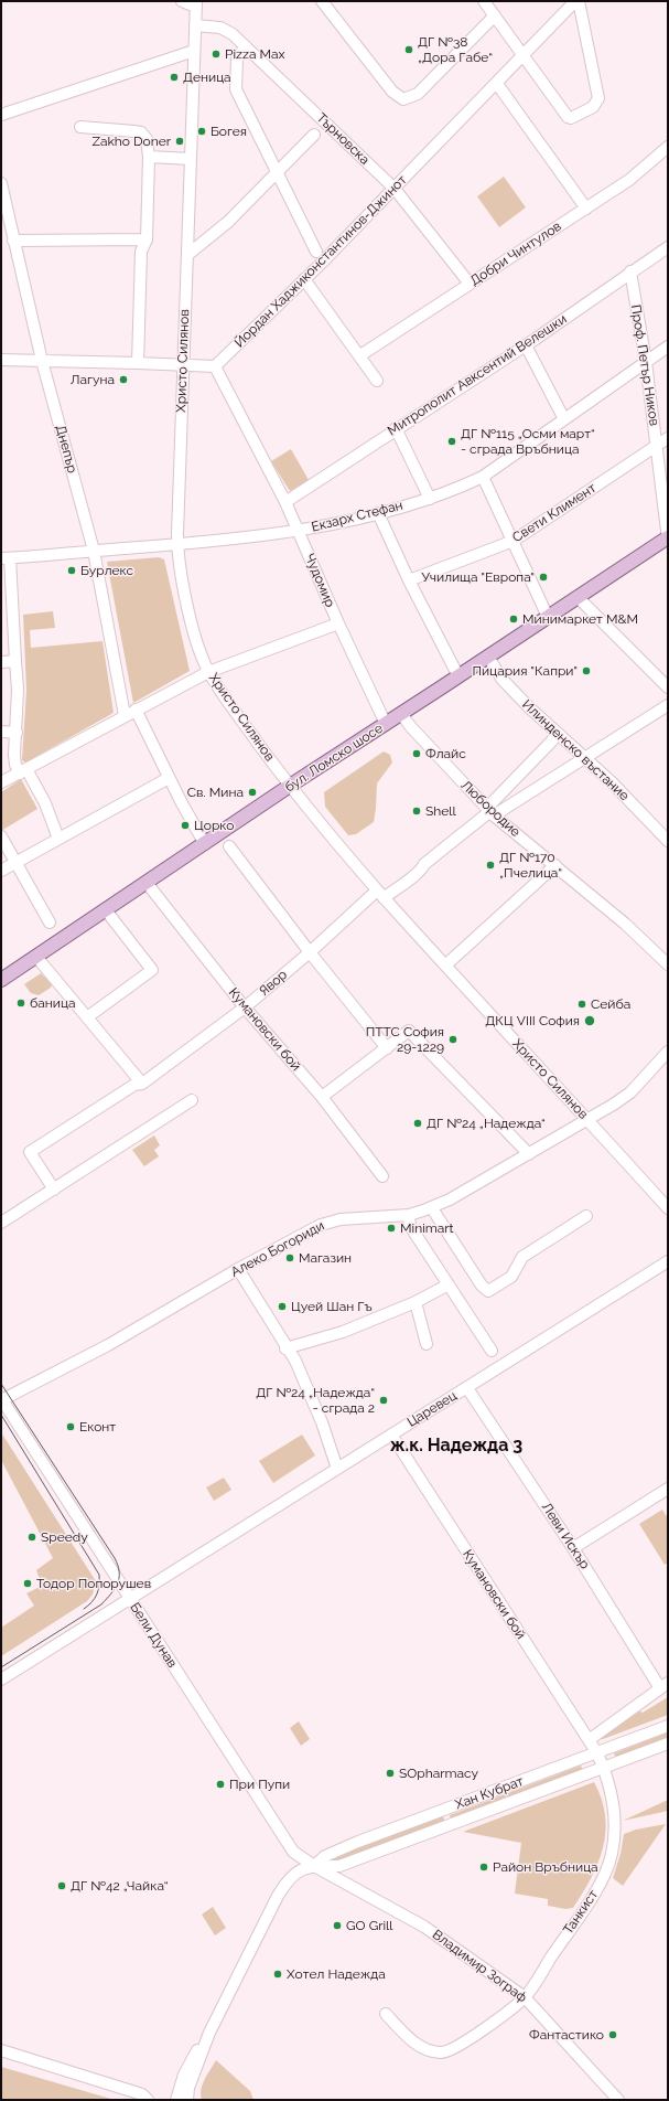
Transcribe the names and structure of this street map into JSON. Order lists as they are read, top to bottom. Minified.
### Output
{"streets":{"main road":["бул. Ломско шосе"],"street":["Търновска","Добри Чинтулов","Йордан Хаджиконстантинов-Джинот","Христо Силянов","Проф. Петър Ников","Митрополит Авксентий Велешки","Днепър","Свети Климент","Екзарх Стефан","Чудомир","Илинденско въстание","Любородие","Явор","Кумановски бой","Алеко Богориди","Царевец","Леви Искър","Бели Дунав","Хан Кубрат","Танкист","Владимир Зограф"]},"crossings":[["Търновска","Добри Чинтулов"],["Търновска","Йордан Хаджиконстантинов-Джинот"],["Търновска","Христо Силянов"],["Йордан Хаджиконстантинов-Джинот","Чудомир"],["Христо Силянов","Екзарх Стефан"],["Христо Силянов","бул. Ломско шосе"],["Христо Силянов","Явор"],["Христо Силянов","Алеко Богориди"],["Проф. Петър Ников","Митрополит Авксентий Велешки"],["Проф. Петър Ников","Свети Климент"],["Проф. Петър Ников","Екзарх Стефан"],["Проф. Петър Ников","бул. Ломско шосе"],["Митрополит Авксентий Велешки","Чудомир"],["Днепър","Екзарх Стефан"],["Екзарх Стефан","Чудомир"],["Чудомир","бул. Ломско шосе"],["Илинденско въстание","бул. Ломско шосе"],["бул. Ломско шосе","Любородие"],["бул. Ломско шосе","Кумановски бой"],["Любородие","Явор"],["Явор","Кумановски бой"],["Кумановски бой","Царевец"],["Кумановски бой","Хан Кубрат"],["Кумановски бой","Танкист"],["Алеко Богориди","Бели Дунав"],["Царевец","Леви Искър"],["Царевец","Бели Дунав"],["Бели Дунав","Хан Кубрат"],["Бели Дунав","Владимир Зограф"],["Хан Кубрат","Танкист"],["Хан Кубрат","Владимир Зограф"],["Танкист","Владимир Зограф"]],"districts":["ж.к. Надежда 3"],"places":["ДГ №38 „Дора Габе“","Pizza Max","Деница","Богея","Zakho Doner","Лагуна","ДГ №115 „Осми март“ - сграда Връбница","Бурлекс","Училища \"Европа\"","Минимаркет М&М","Пицария \"Капри\"","Флайс","Св. Мина","Shell","Цорко","ДГ №170 „Пчелица“","баница","Сейба","ДКЦ VIII София","ПТТС София 29-1229","ДГ №24 „Надежда“","Minimart","Магазин","Цуей Шан Гъ","ДГ №24 „Надежда“ - сграда 2","Еконт","Speedy","Тодор Попорушев","SOpharmacy","При Пупи","Район Връбница","ДГ №42 „Чайка“","GO Grill","Хотел Надежда","Фантастико"]}
